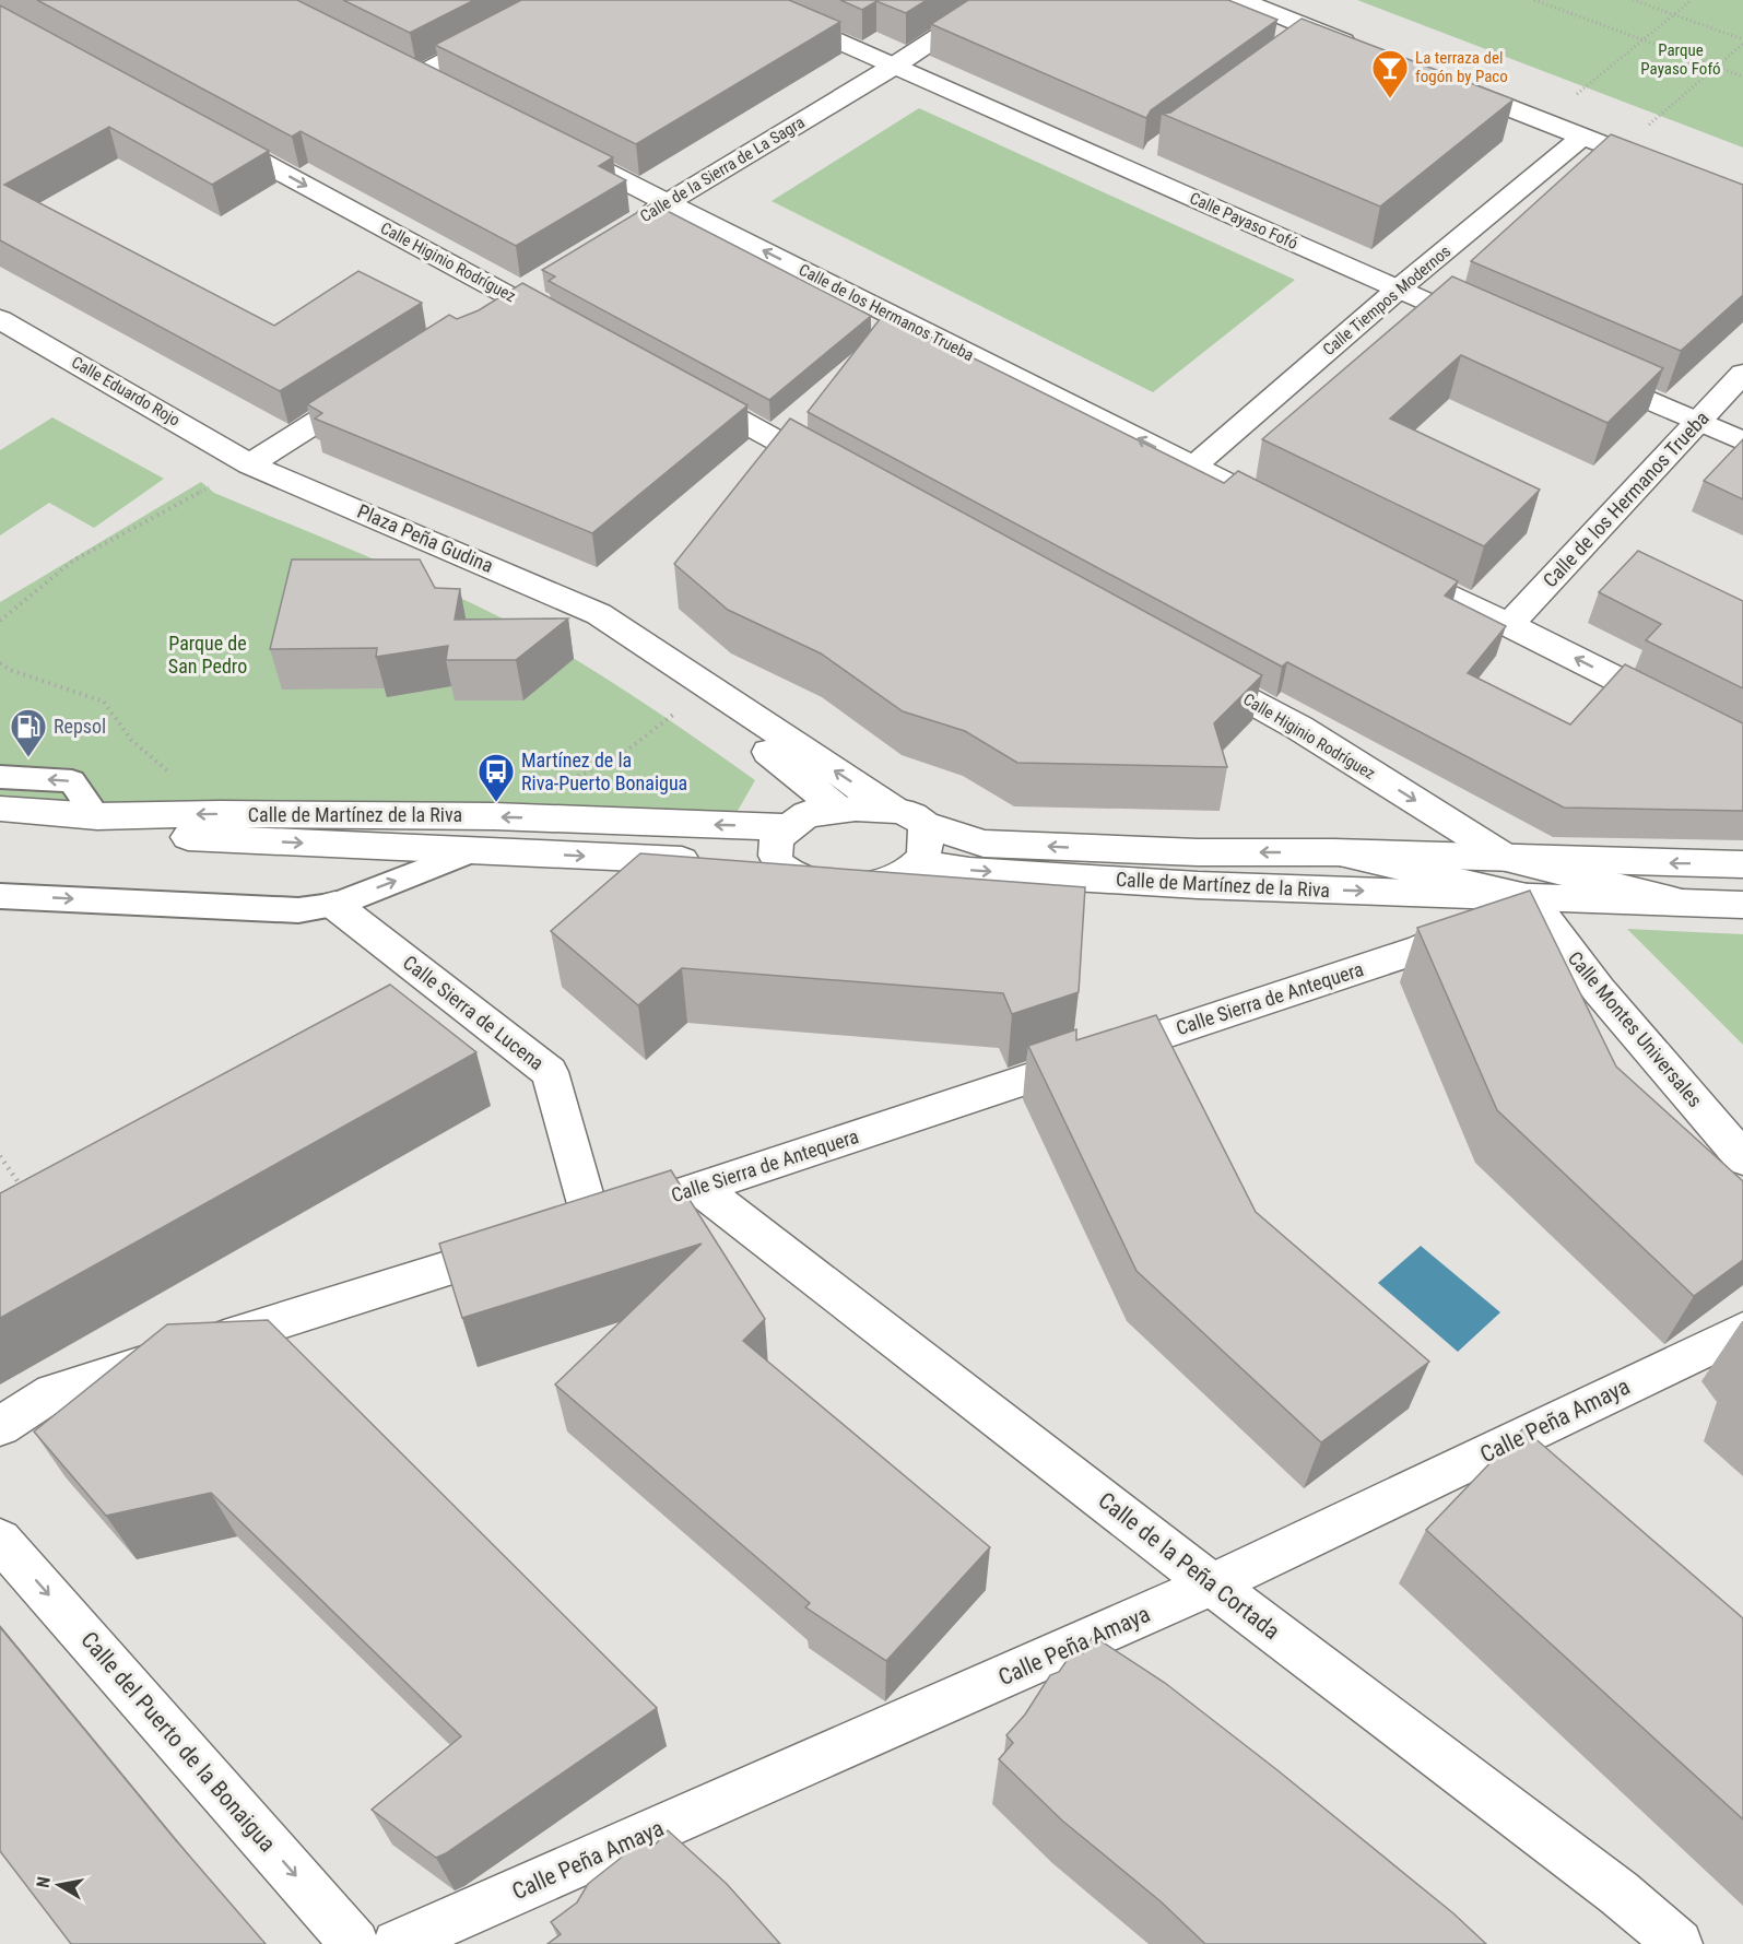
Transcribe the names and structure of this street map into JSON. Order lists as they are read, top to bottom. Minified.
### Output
{"streets":{"street":["Calle de la Sierra de La Sagra","Calle Payaso Fofó","Calle Higinio Rodríguez","Calle Tiempos Modernos","Calle de los Hermanos Trueba","Calle Eduardo Rojo","Plaza Peña Gudina","Calle de Martínez de la Riva","Calle Sierra de Antequera","Calle Sierra de Lucena","Calle Montes Universales","Calle Peña Amaya","Calle de la Peña Cortada","Calle del Puerto de la Bonaigua"]},"crossings":[["Calle de la Sierra de La Sagra","Calle Payaso Fofó"],["Calle de la Sierra de La Sagra","Calle de los Hermanos Trueba"],["Calle Payaso Fofó","Calle Tiempos Modernos"],["Calle Higinio Rodríguez","Calle de Martínez de la Riva"],["Calle Tiempos Modernos","Calle de los Hermanos Trueba"],["Calle Eduardo Rojo","Plaza Peña Gudina"],["Plaza Peña Gudina","Calle de Martínez de la Riva"],["Calle de Martínez de la Riva","Calle Sierra de Antequera"],["Calle de Martínez de la Riva","Calle Montes Universales"],["Calle Sierra de Antequera","Calle Sierra de Lucena"],["Calle Sierra de Antequera","Calle Montes Universales"],["Calle Sierra de Antequera","Calle de la Peña Cortada"],["Calle Peña Amaya","Calle de la Peña Cortada"]],"one_way":["Calle del Puerto de la Bonaigua"],"parks":["Parque Payaso Fofó","Parque de San Pedro"],"places":{"bar":["La terraza del fogón by Paco"],"fuel station":["Repsol"],"bus stop":["Martínez de la Riva-Puerto Bonaigua"]},"north":"left"}
